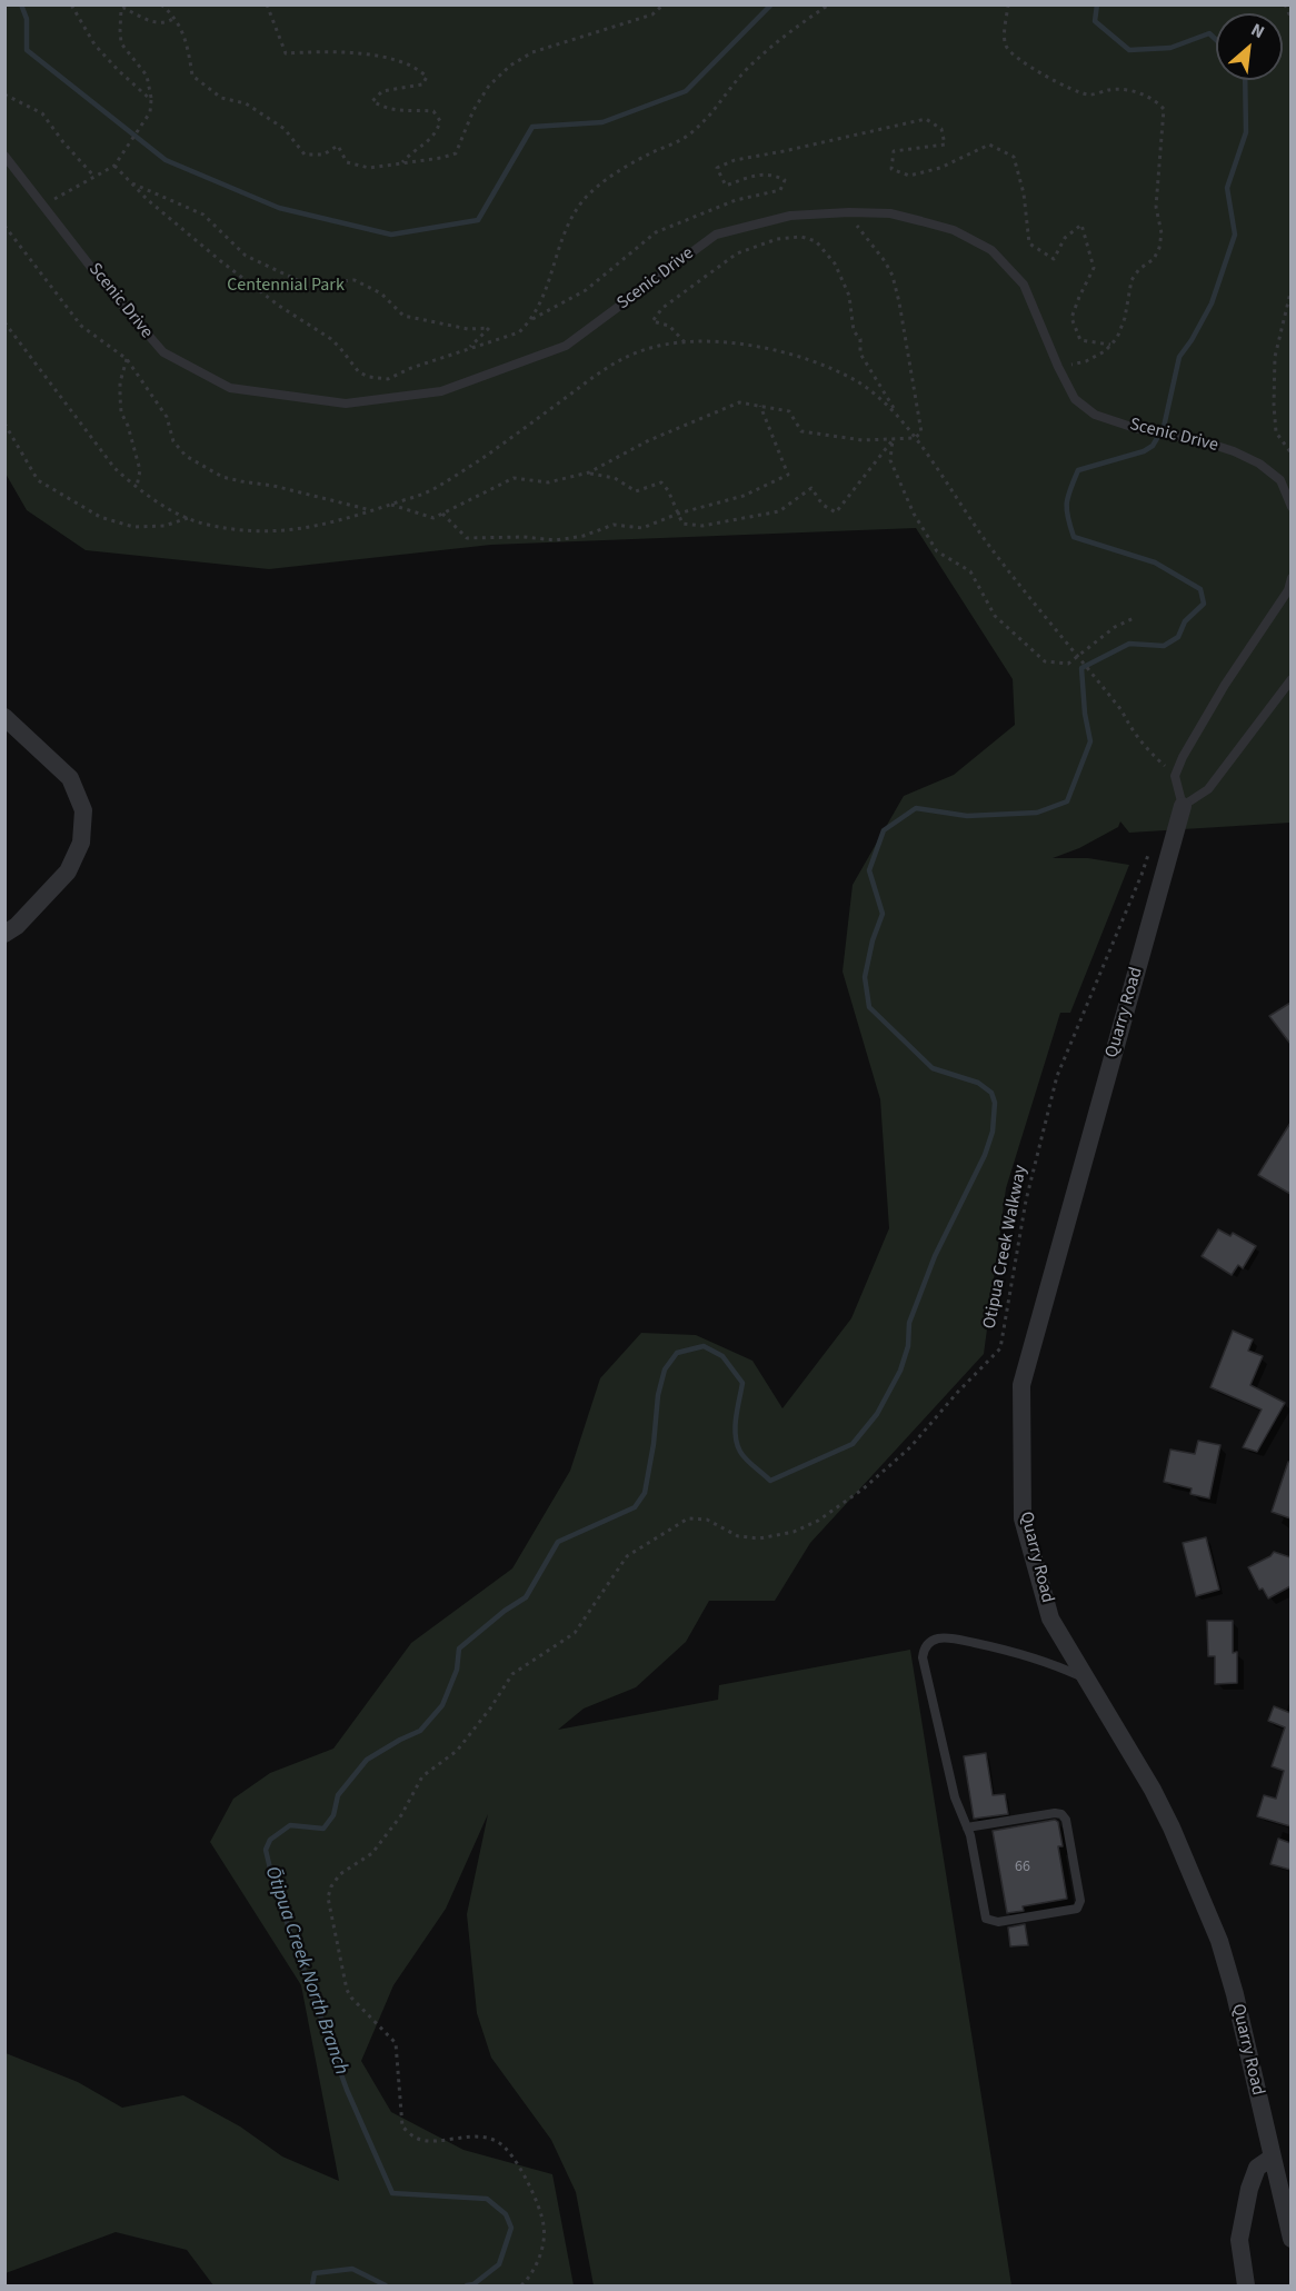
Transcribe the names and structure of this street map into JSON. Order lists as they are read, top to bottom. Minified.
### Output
{"streets":{"street":["Quarry Road"],"lane":["Scenic Drive"],"path":["Otipua Creek Walkway"]},"water":["Ōtipua Creek North Branch"],"parks":["Centennial Park"],"house_numbers":["66"],"north":"top right"}
